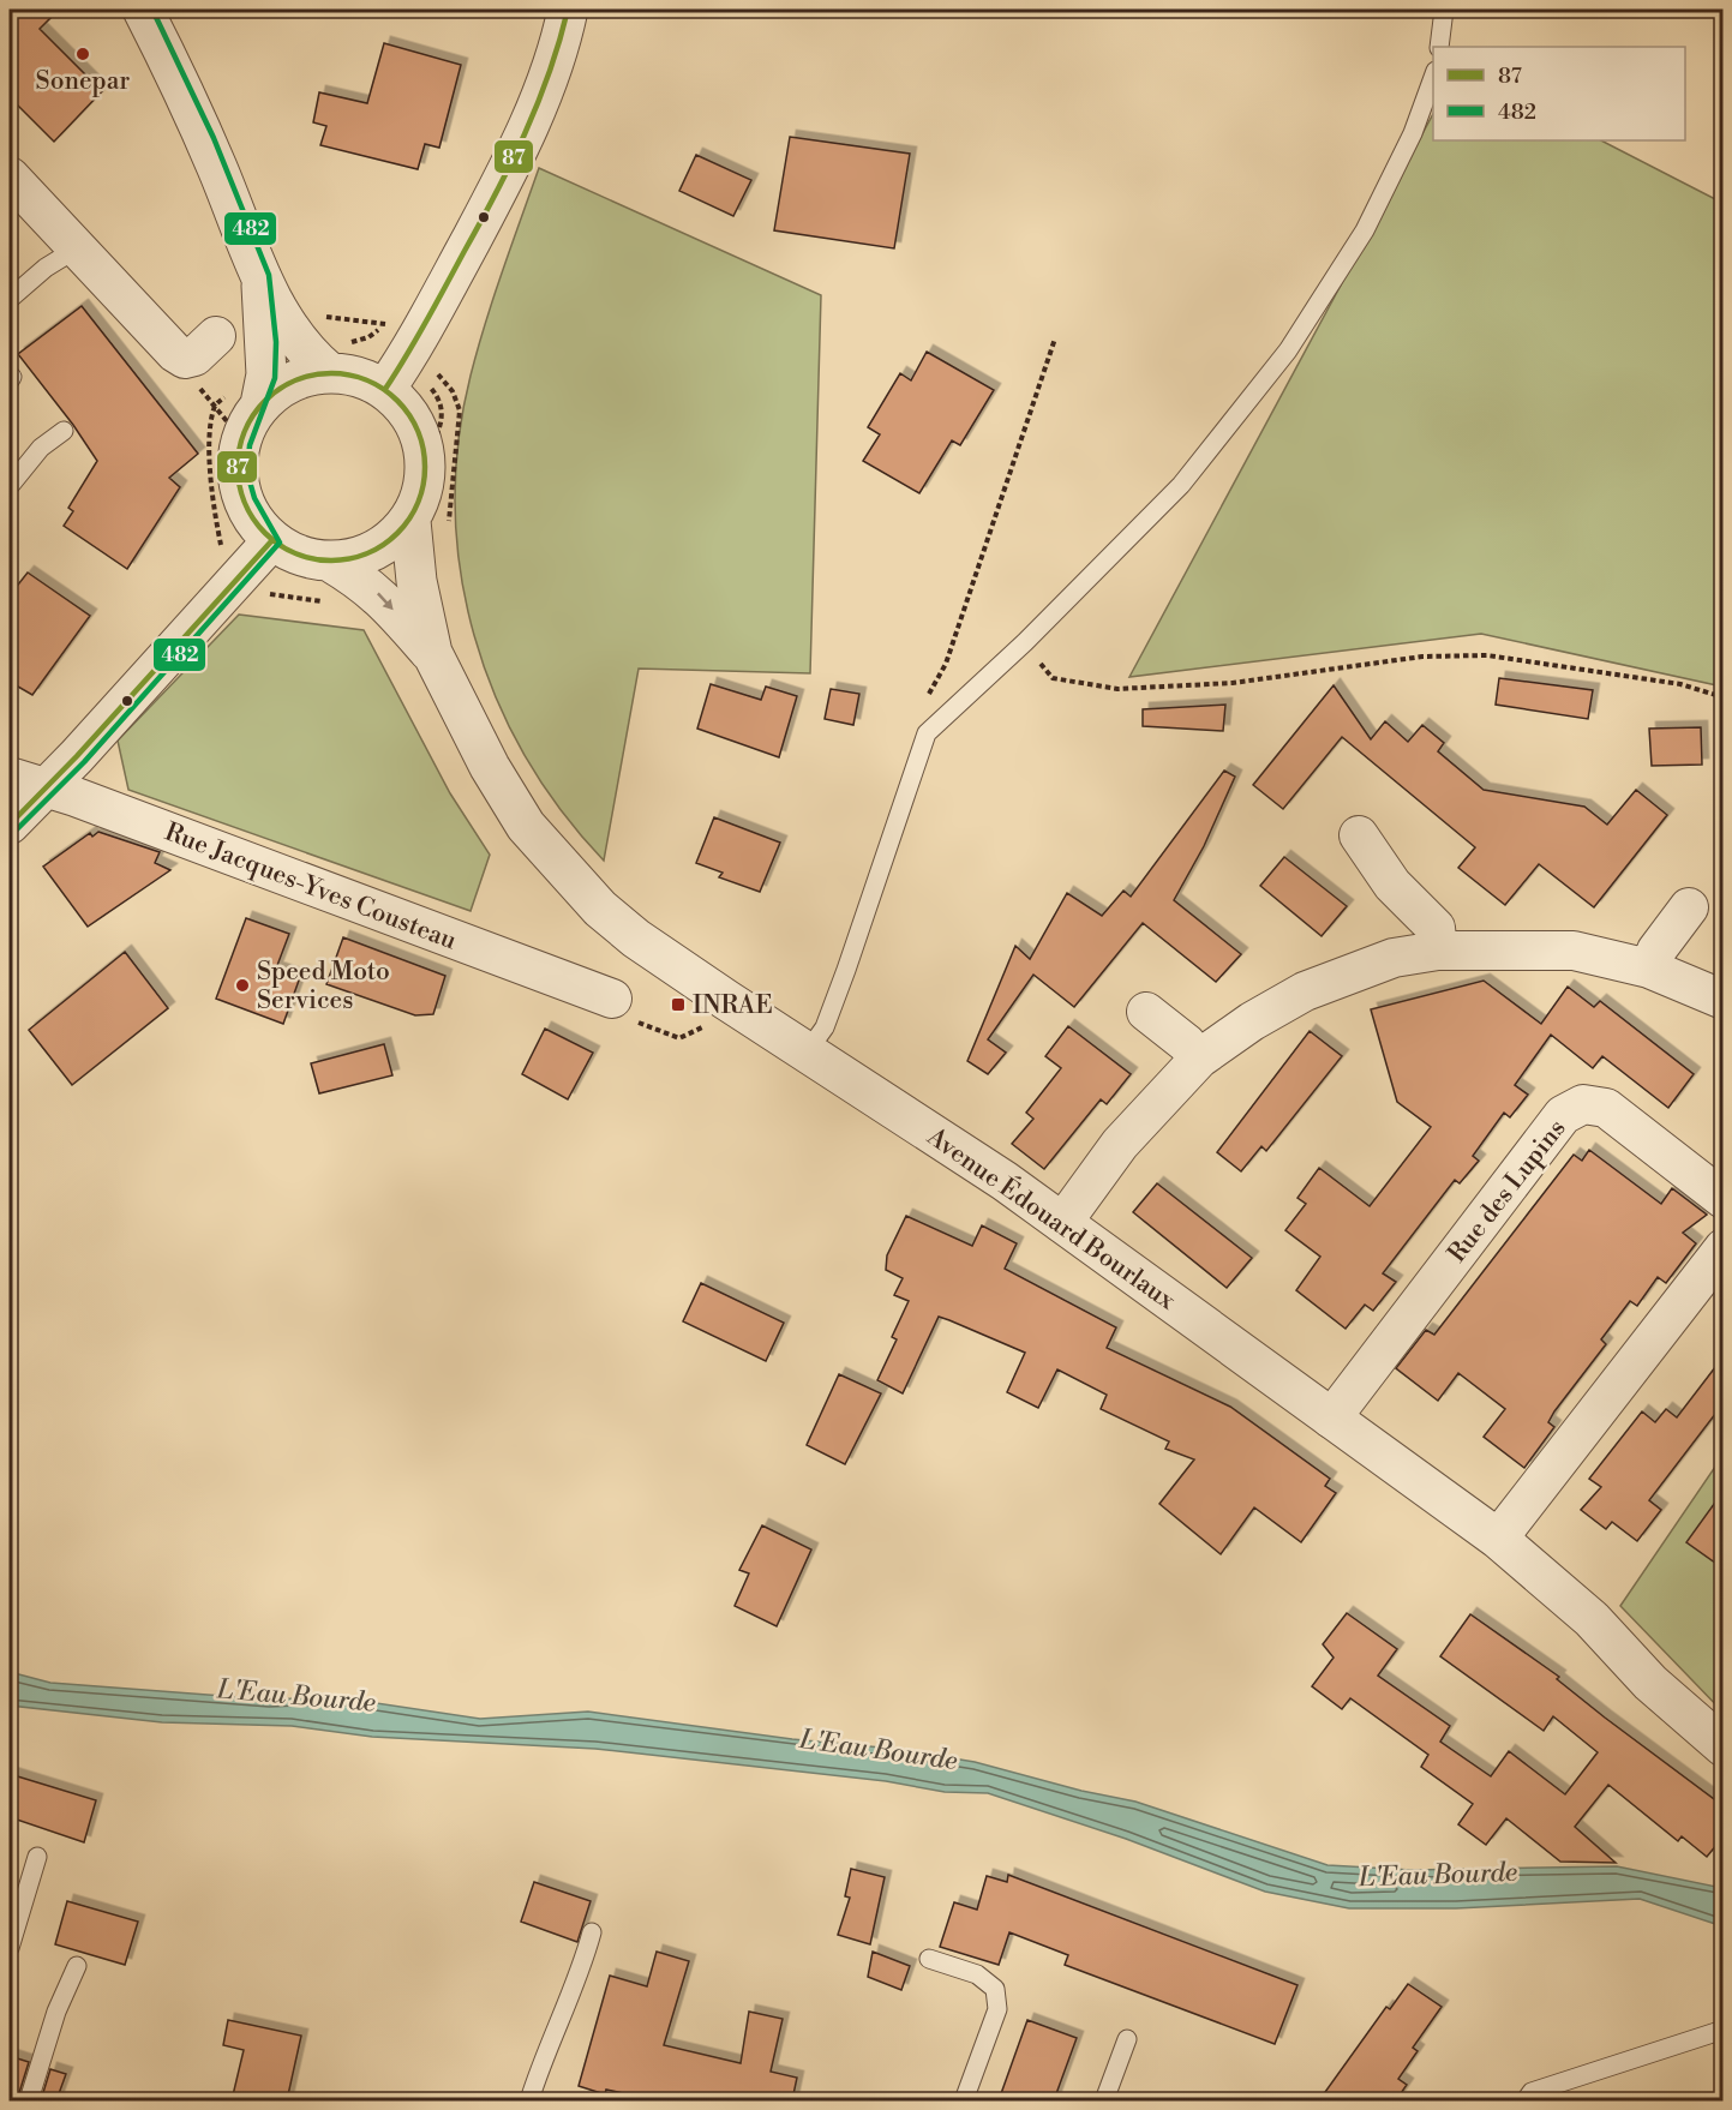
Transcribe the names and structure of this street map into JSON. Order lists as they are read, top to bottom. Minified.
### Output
{"streets":{"street":["Rue Jacques-Yves Cousteau","Rue des Lupins","Avenue Édouard Bourlaux"]},"crossings":[["Rue des Lupins","Avenue Édouard Bourlaux"]],"water":["L'Eau Bourde"],"places":{"other":["Sonepar","Speed Moto Services"],"transit":["INRAE"]},"lines":["transit line 87","transit line 482"],"legend":["87","482"]}
